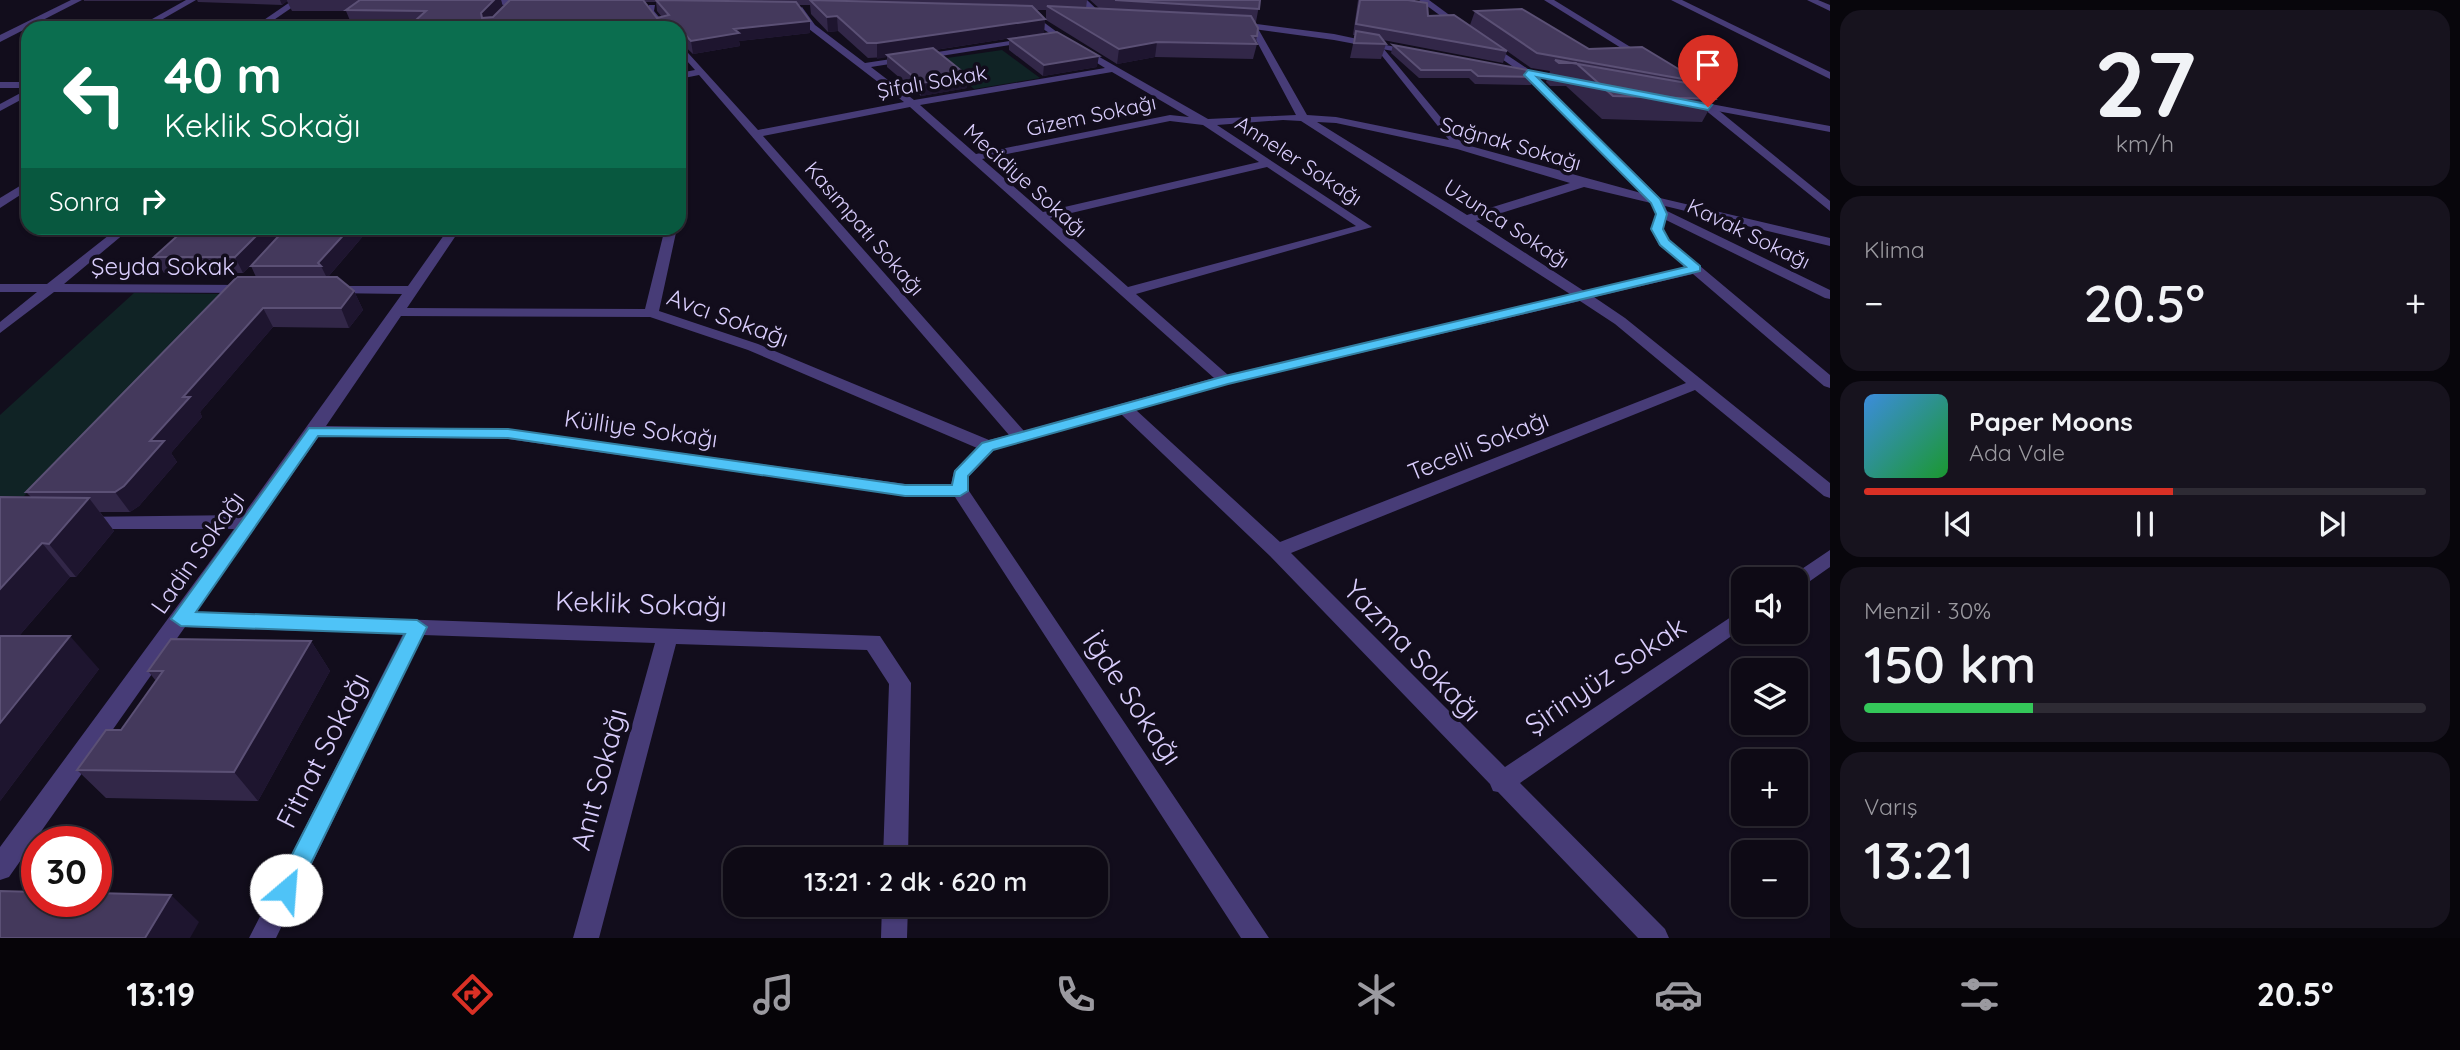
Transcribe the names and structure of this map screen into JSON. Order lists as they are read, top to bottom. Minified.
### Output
{"streets":{"street":["Şifalı Sokak","Gizem Sokağı","Sağnak Sokağı","Anneler Sokağı","Mecidiye Sokağı","Uzunca Sokağı","Kasımpatı Sokağı","Kavak Sokağı","Şeyda Sokak","Avcı Sokağı","Külliye Sokağı","Tecelli Sokağı","Ladin Sokağı","Keklik Sokağı","Yazma Sokağı","Şirinyüz Sokak","İğde Sokağı","Fitnat Sokağı","Anıt Sokağı"]},"crossings":[["Şifalı Sokak","Anneler Sokağı"],["Şifalı Sokak","Mecidiye Sokağı"],["Şifalı Sokak","Kasımpatı Sokağı"],["Gizem Sokağı","Sağnak Sokağı"],["Gizem Sokağı","Anneler Sokağı"],["Gizem Sokağı","Mecidiye Sokağı"],["Gizem Sokağı","Uzunca Sokağı"],["Sağnak Sokağı","Uzunca Sokağı"],["Sağnak Sokağı","Kavak Sokağı"],["Anneler Sokağı","Mecidiye Sokağı"],["Uzunca Sokağı","Tecelli Sokağı"],["Avcı Sokağı","Ladin Sokağı"],["Külliye Sokağı","Ladin Sokağı"],["Külliye Sokağı","İğde Sokağı"],["Tecelli Sokağı","Yazma Sokağı"],["Ladin Sokağı","Keklik Sokağı"],["Keklik Sokağı","Fitnat Sokağı"],["Keklik Sokağı","Anıt Sokağı"],["Yazma Sokağı","Şirinyüz Sokak"]],"page":{"tile":[["27","km/h"],"Klima",["Menzil · 30%","150 km"],["Varış","13:21"]],"turn":["40 m","Keklik Sokağı"],"then":"Sonra","heat":["−","20.5°","+"],"song":["Paper Moons","Ada Vale"],"map_buttons":["+","−"],"limit":"30","trip":"13:21 · 2 dk · 620 m","tabs":["13:19","20.5°"]}}
